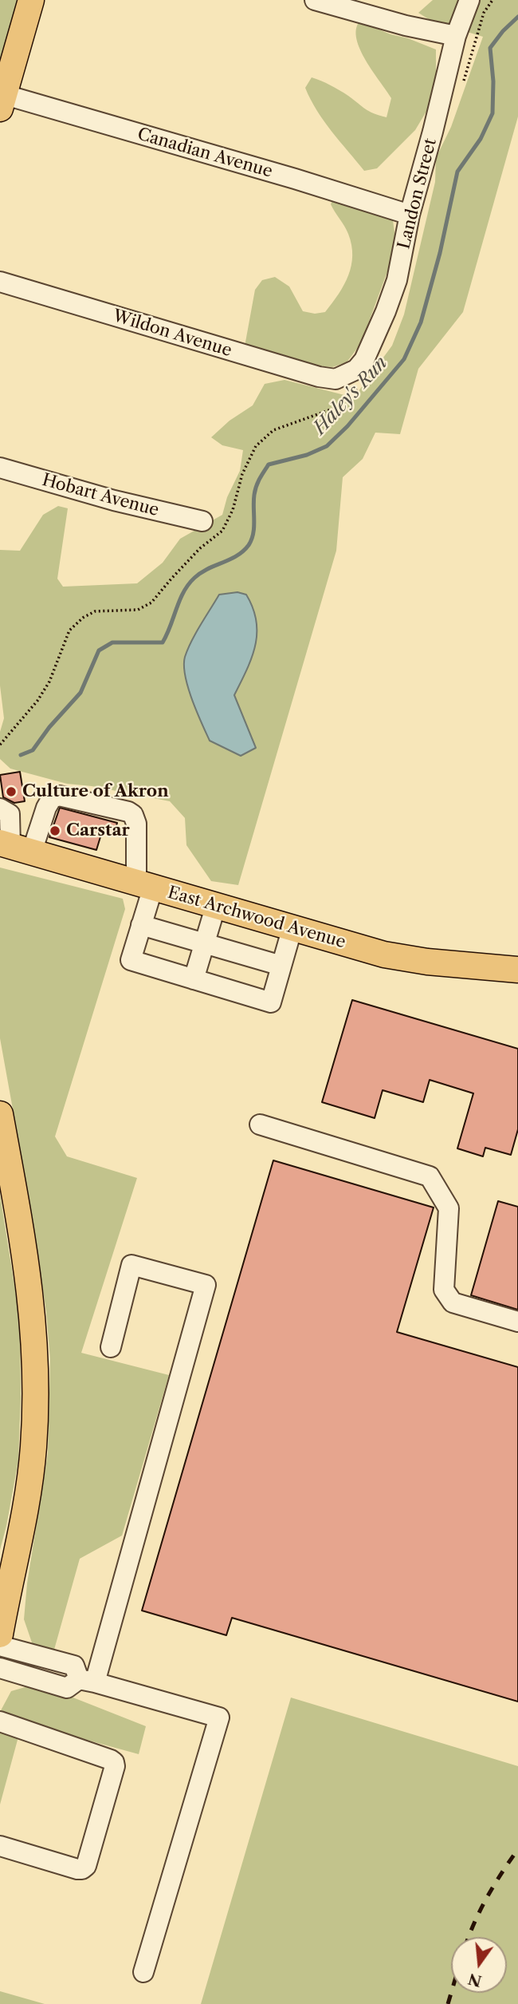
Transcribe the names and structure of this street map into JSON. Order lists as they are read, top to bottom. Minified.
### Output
{"streets":{"main road":["East Archwood Avenue"],"street":["Canadian Avenue","Landon Street","Wildon Avenue","Hobart Avenue"]},"crossings":[["Canadian Avenue","Landon Street"],["Landon Street","Wildon Avenue"]],"water":["Haley's Run"],"places":["Culture of Akron","Carstar"],"north":"bottom"}
